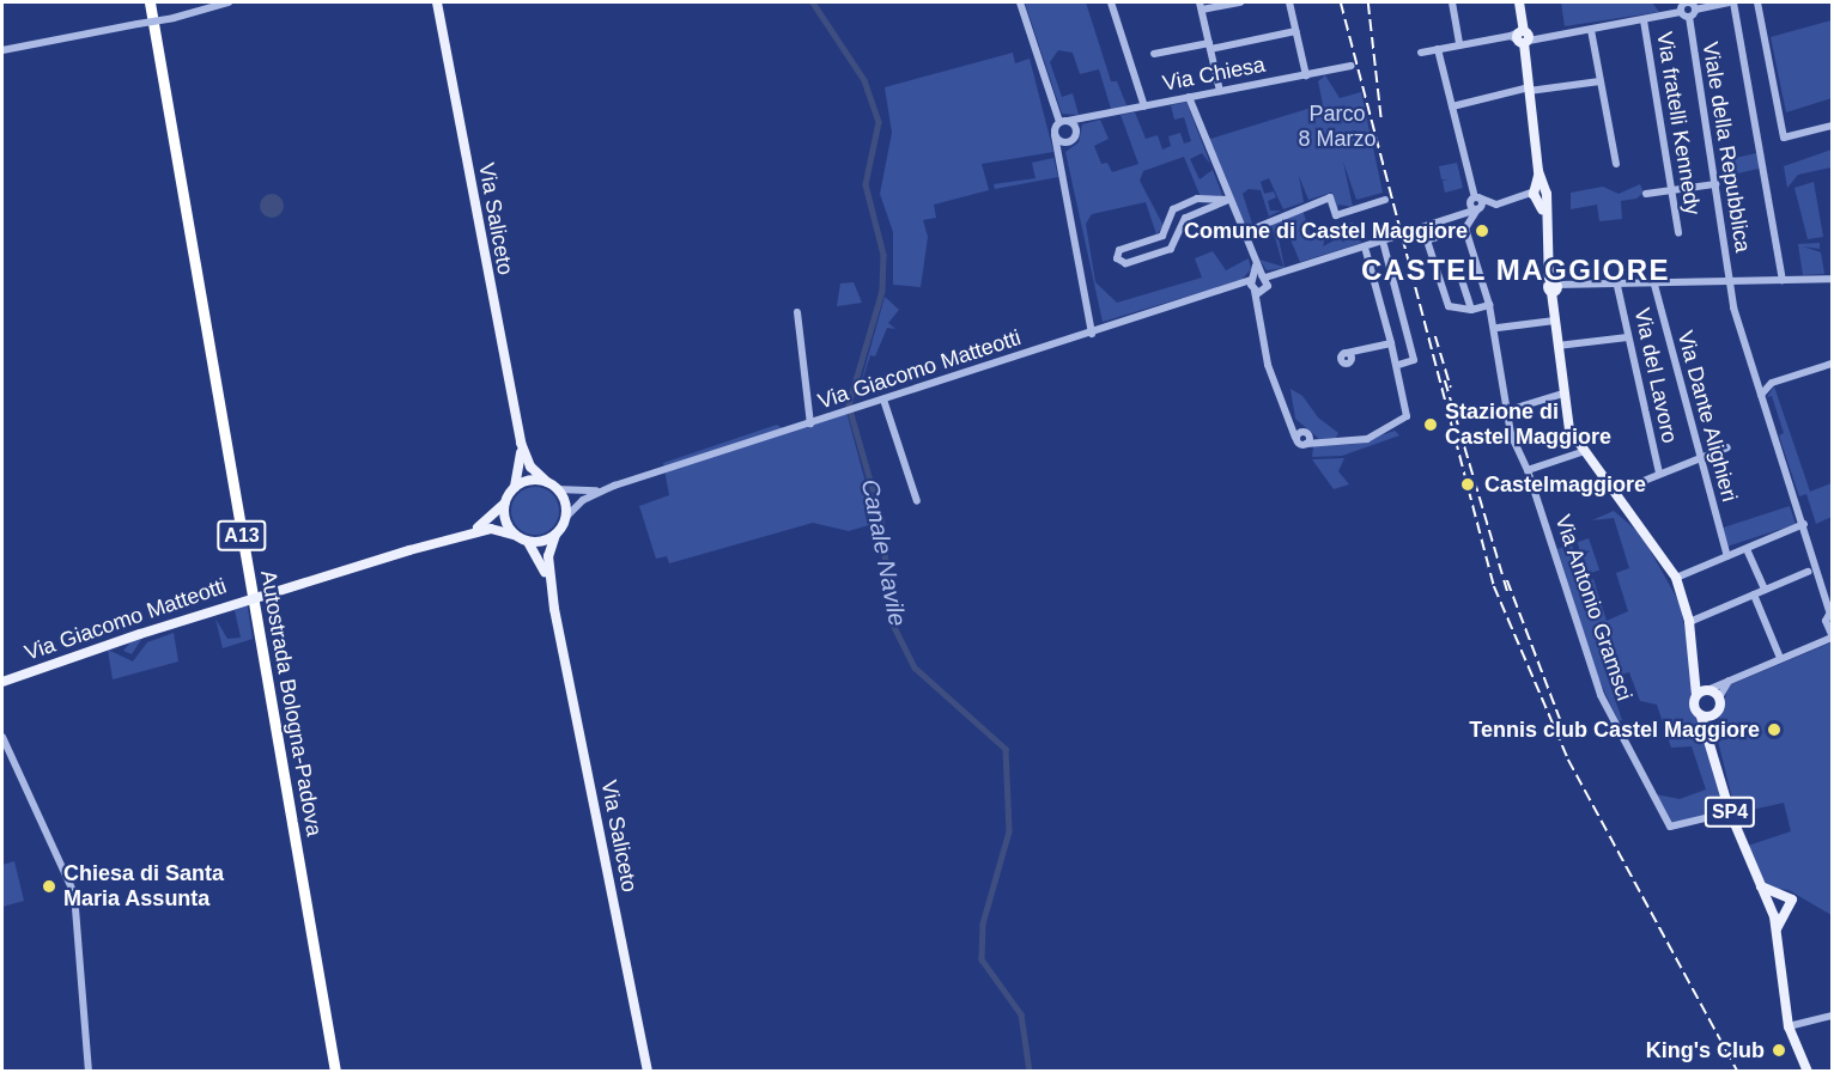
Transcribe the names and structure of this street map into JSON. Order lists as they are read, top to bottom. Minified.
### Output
{"streets":{"highway":["A13","Autostrada Bologna-Padova"],"main road":["Via Saliceto","Via Giacomo Matteotti","SP4"],"street":["Via Chiesa","Via fratelli Kennedy","Viale della Repubblica","Via del Lavoro","Via Dante Alighieri","Via Antonio Gramsci"]},"crossings":[["Via Saliceto","Via Giacomo Matteotti"],["Via Antonio Gramsci","SP4"]],"districts":["CASTEL MAGGIORE"],"water":["Canale Navile"],"parks":["Parco 8 Marzo"],"places":["Comune di Castel Maggiore","Stazione di Castel Maggiore","Castelmaggiore","Tennis club Castel Maggiore","Chiesa di Santa Maria Assunta","King's Club"]}
